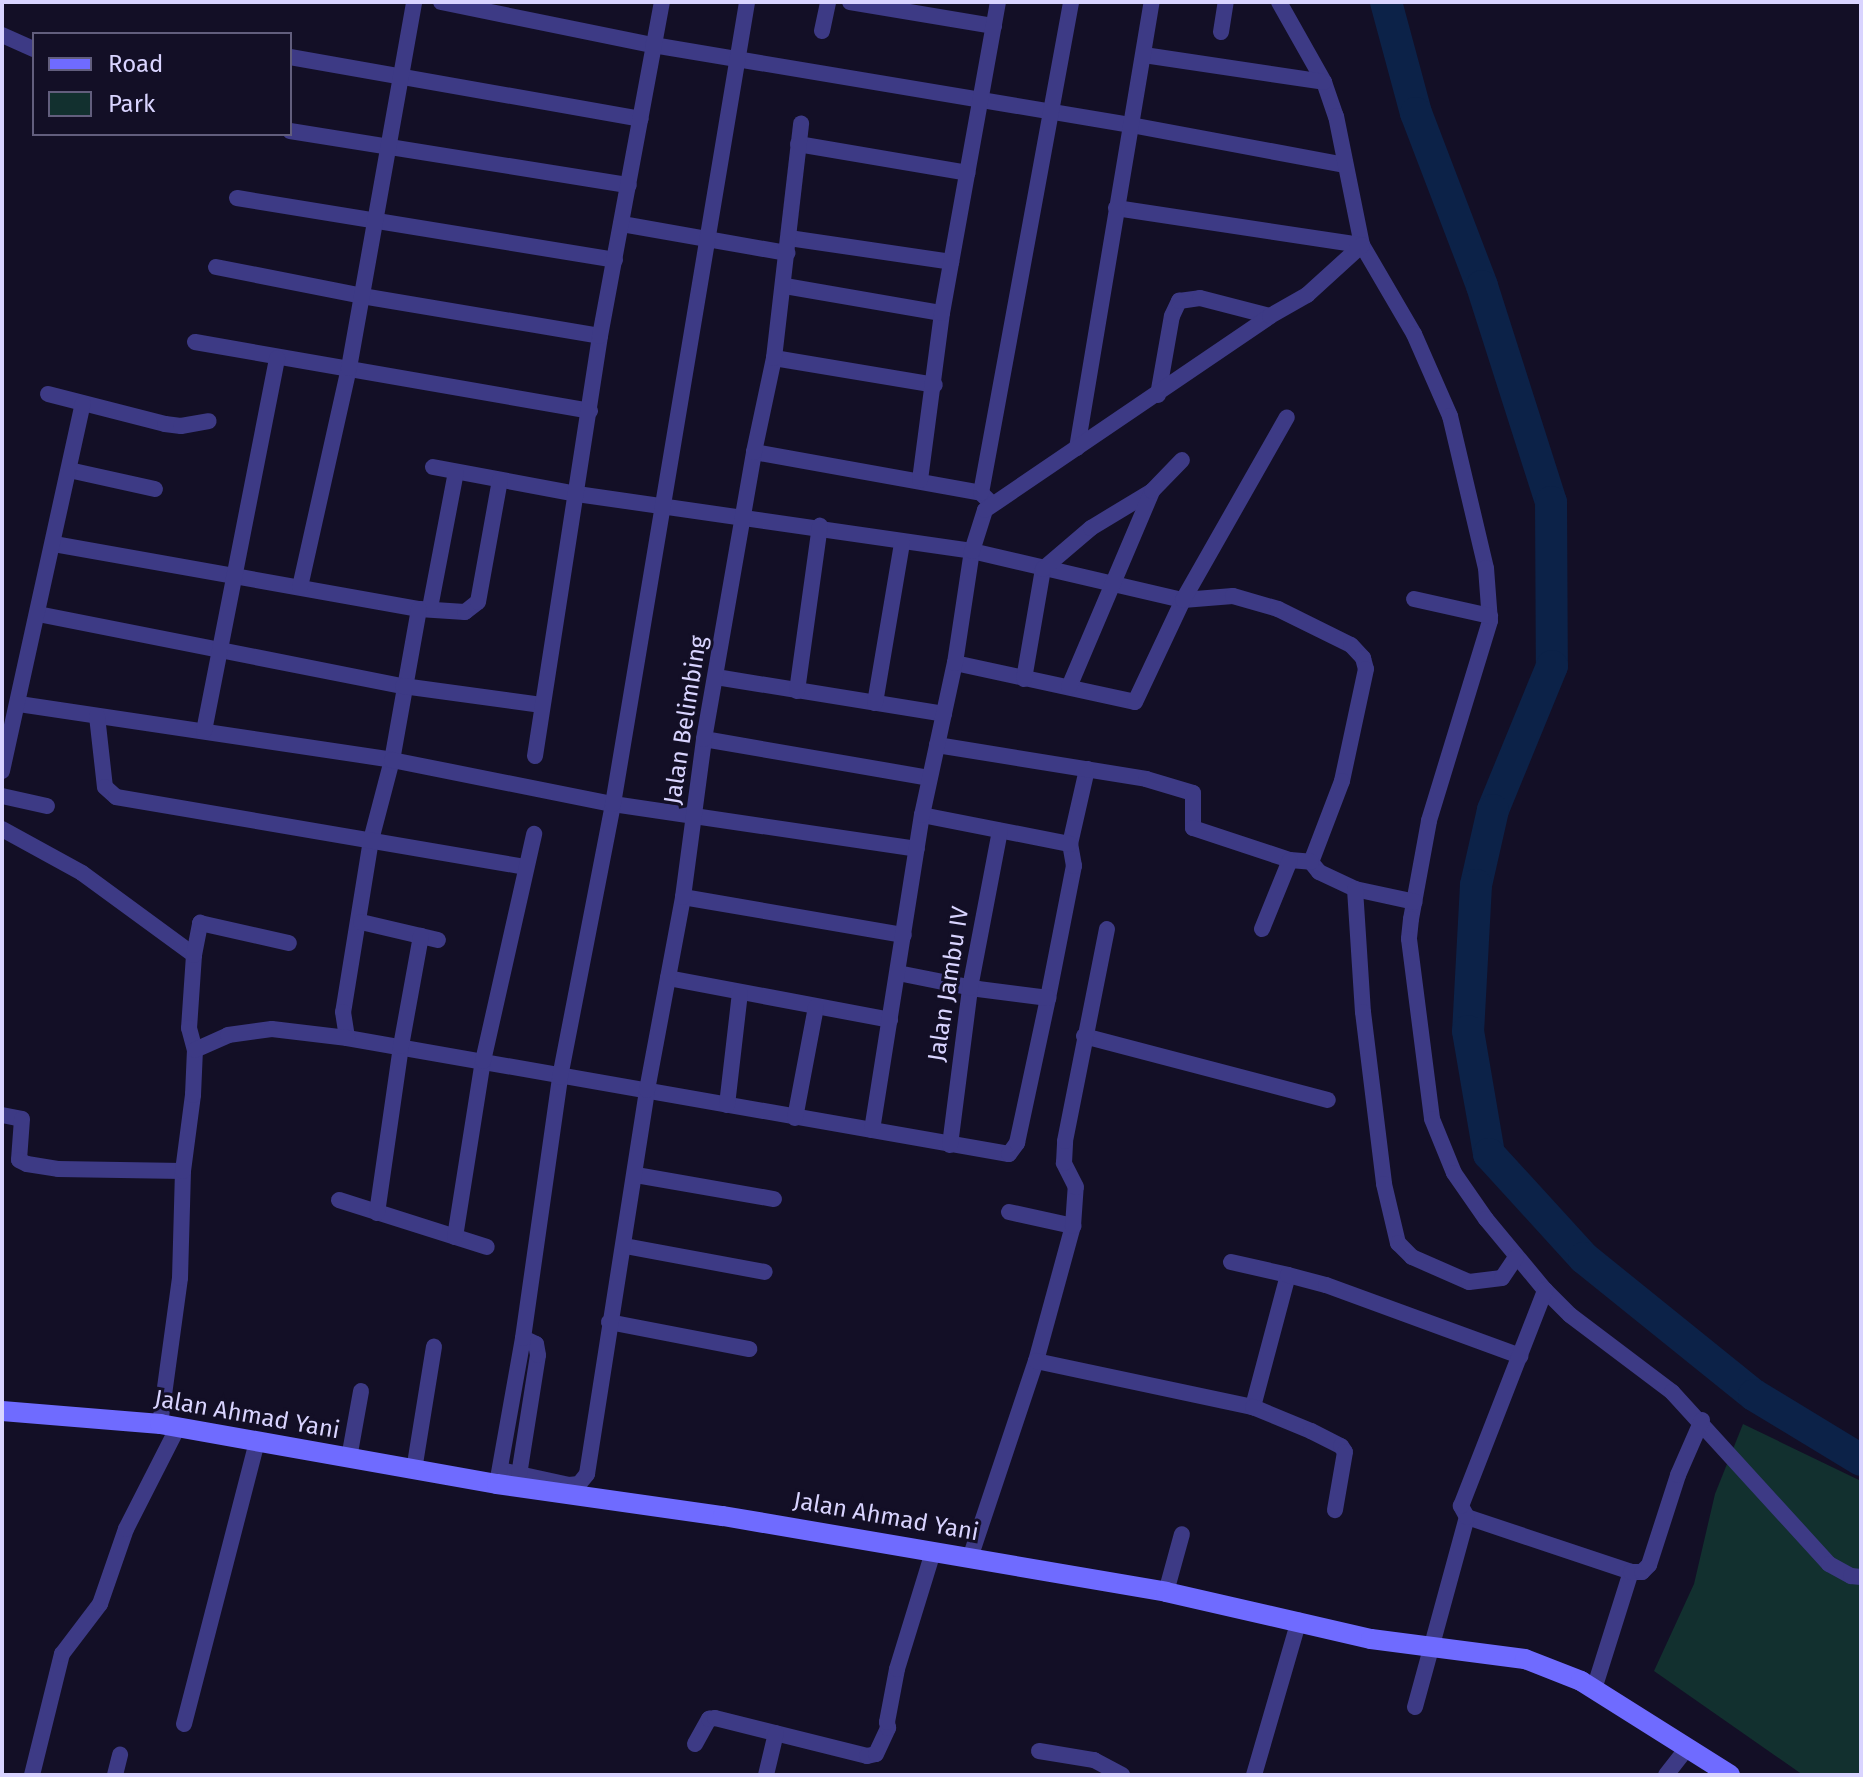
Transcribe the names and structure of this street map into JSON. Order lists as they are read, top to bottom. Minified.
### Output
{"streets":{"street":["Jalan Belimbing","Jalan Jambu IV","Jalan Ahmad Yani"]},"legend":["Road","Park"]}
